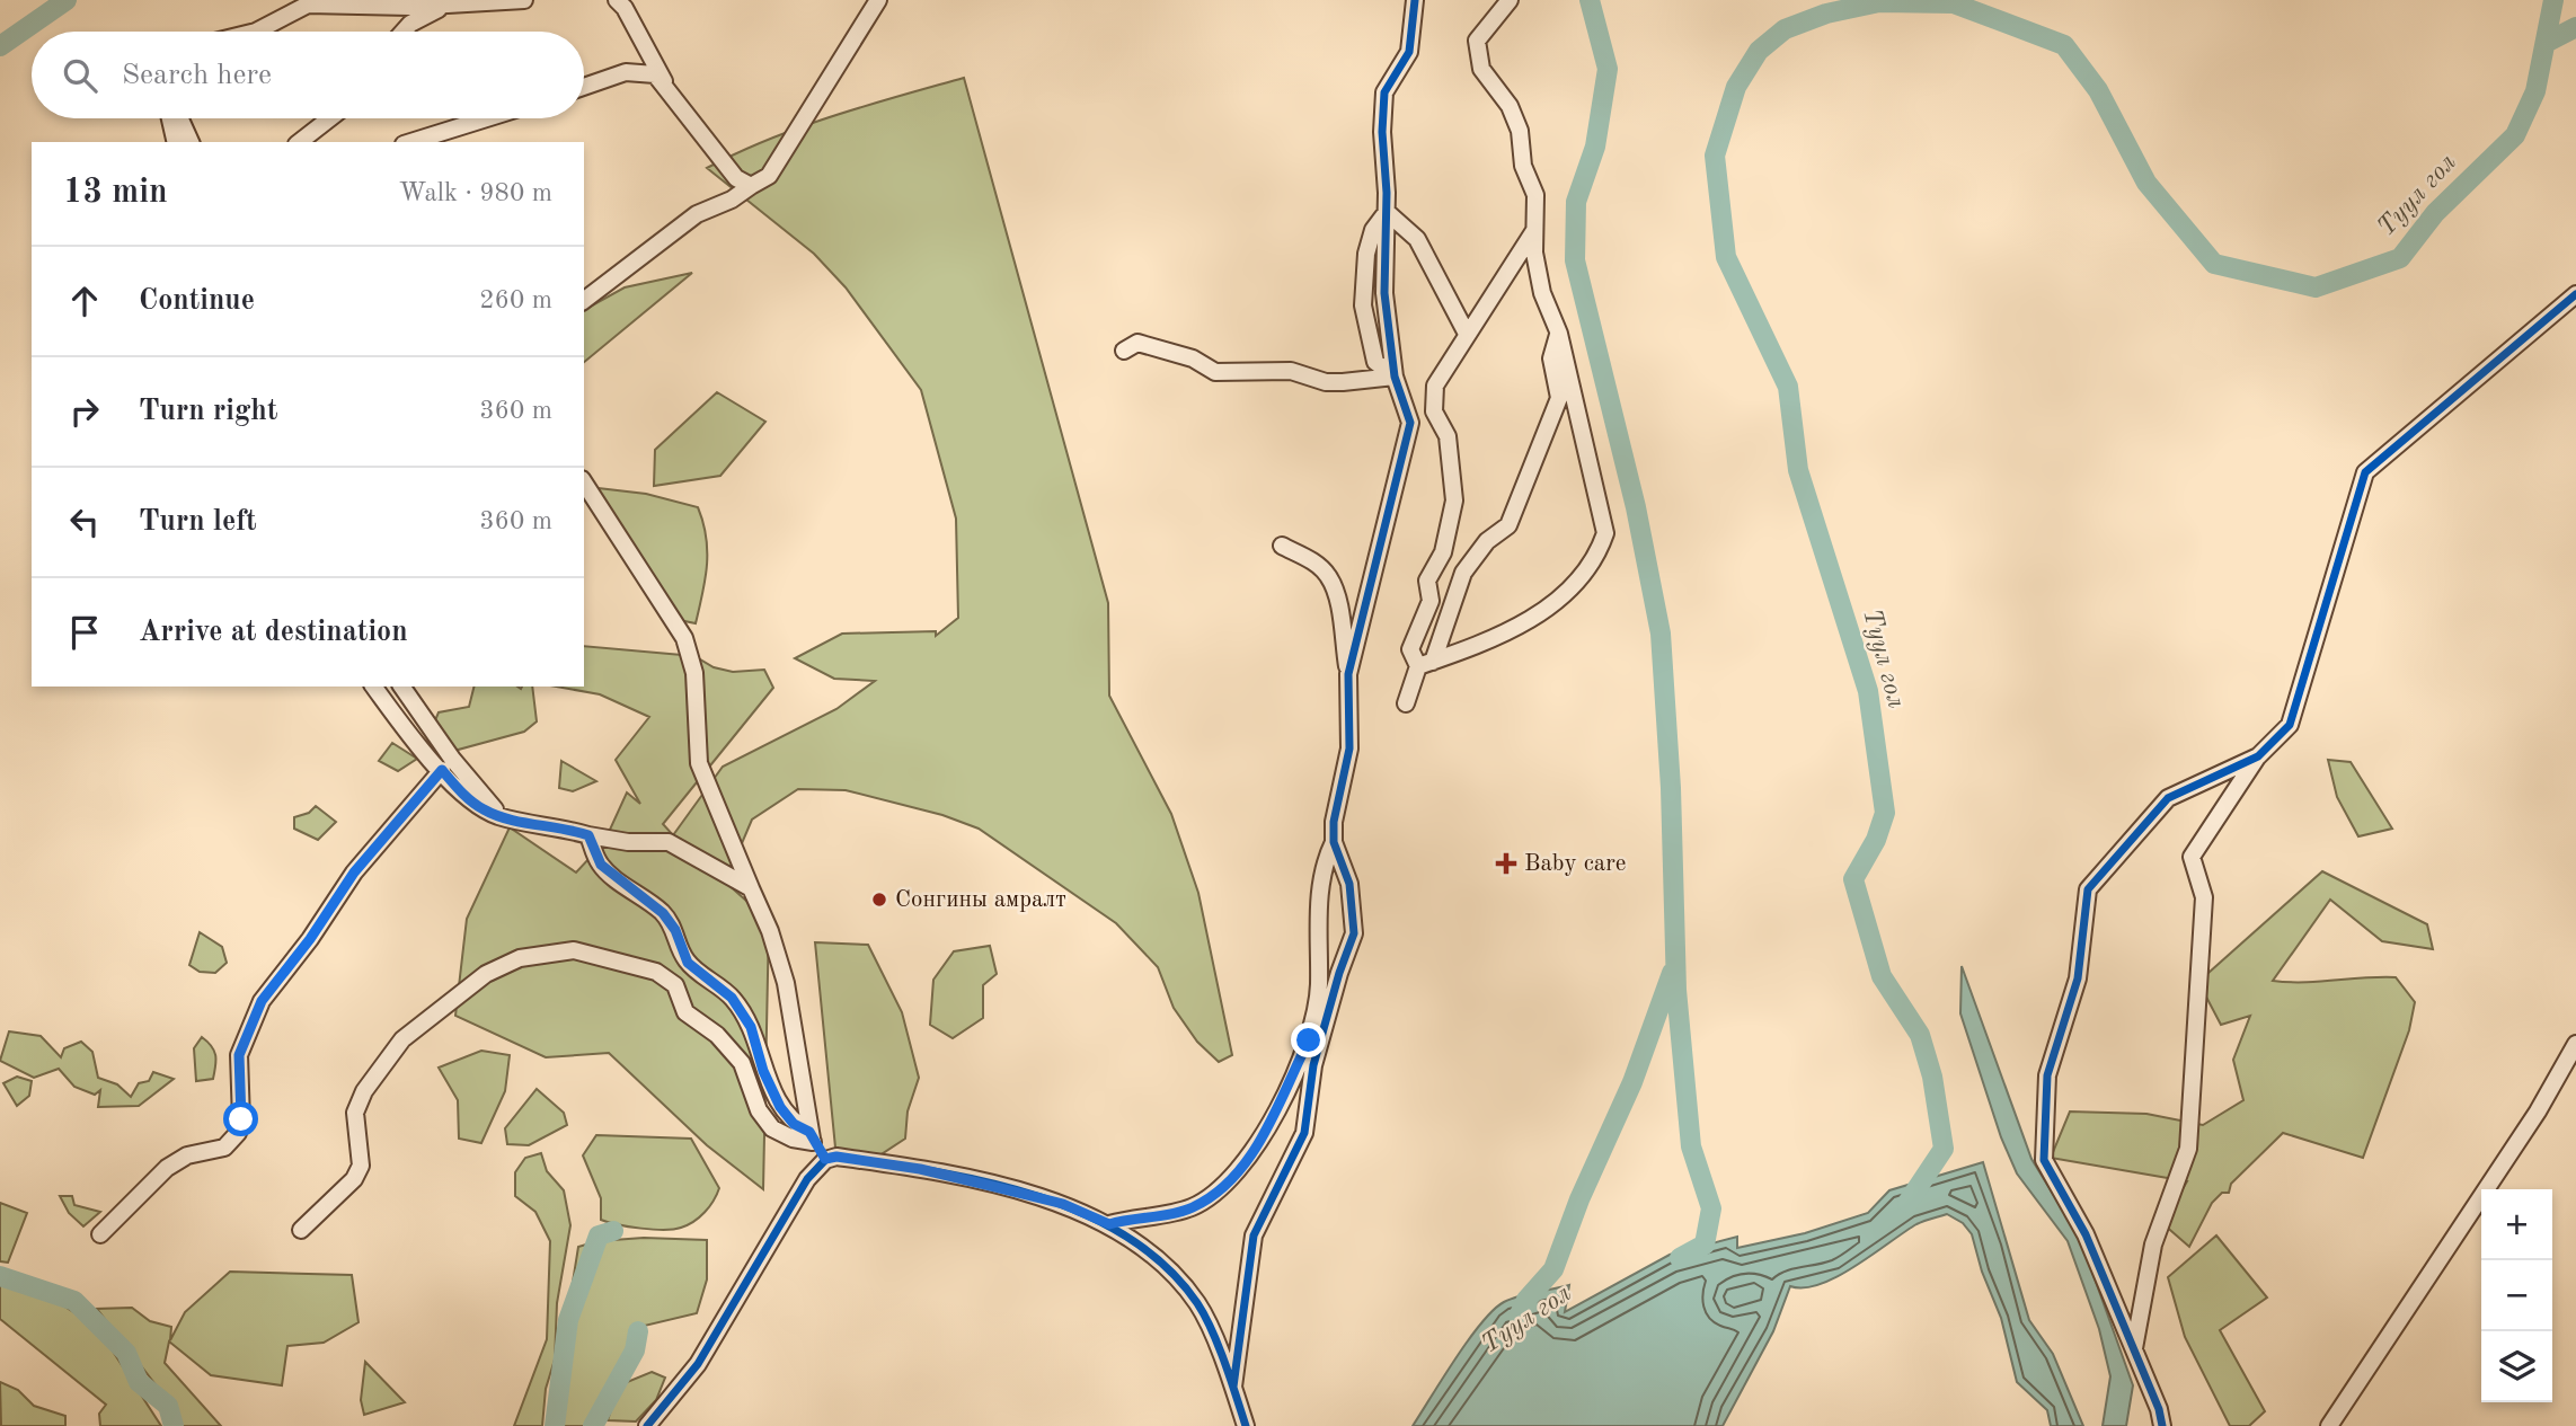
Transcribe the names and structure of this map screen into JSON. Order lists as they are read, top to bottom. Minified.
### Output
{"water":["Туул гол"],"places":{"health":["Baby care"],"other":["Сонгины амралт"]},"page":{"search":"Search here","heading":["13 min","Walk · 980 m"],"list":[["Continue","260 m"],["Turn right","360 m"],["Turn left","360 m"],"Arrive at destination"],"map_buttons":["+","−"]}}
